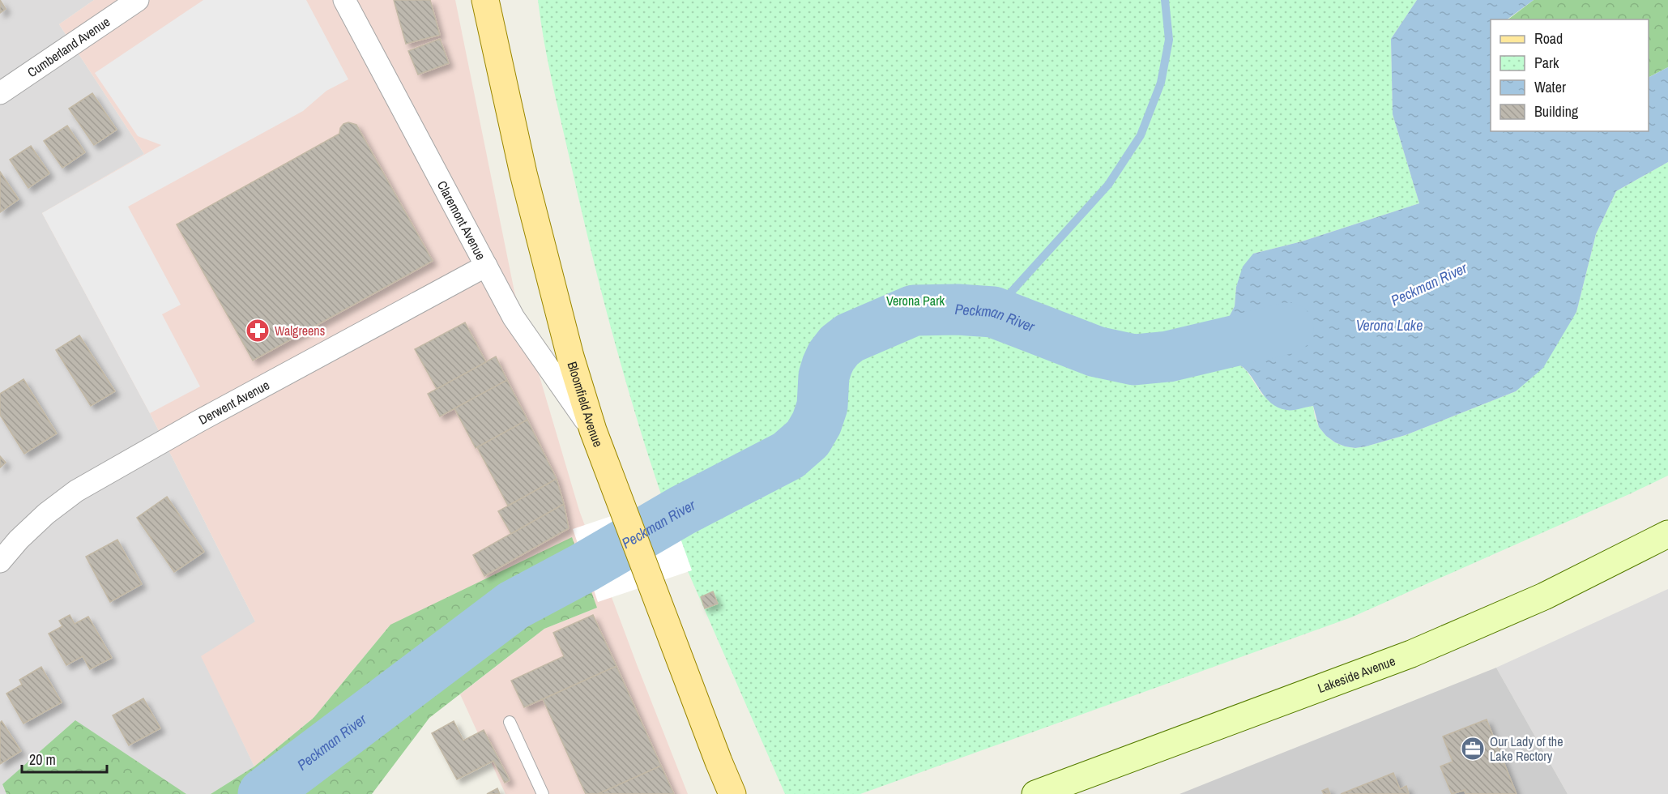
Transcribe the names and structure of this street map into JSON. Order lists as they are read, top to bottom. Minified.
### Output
{"streets":{"main road":["Bloomfield Avenue","Lakeside Avenue"],"street":["Cumberland Avenue","Claremont Avenue","Derwent Avenue"]},"crossings":[["Claremont Avenue","Derwent Avenue"],["Claremont Avenue","Bloomfield Avenue"]],"water":["Peckman River","Verona Lake"],"parks":["Verona Park"],"places":{"pharmacy":["Walgreens"],"office":["Our Lady of the Lake Rectory"]},"legend":["Road","Park","Water","Building"],"scale_bar":"20 m"}
